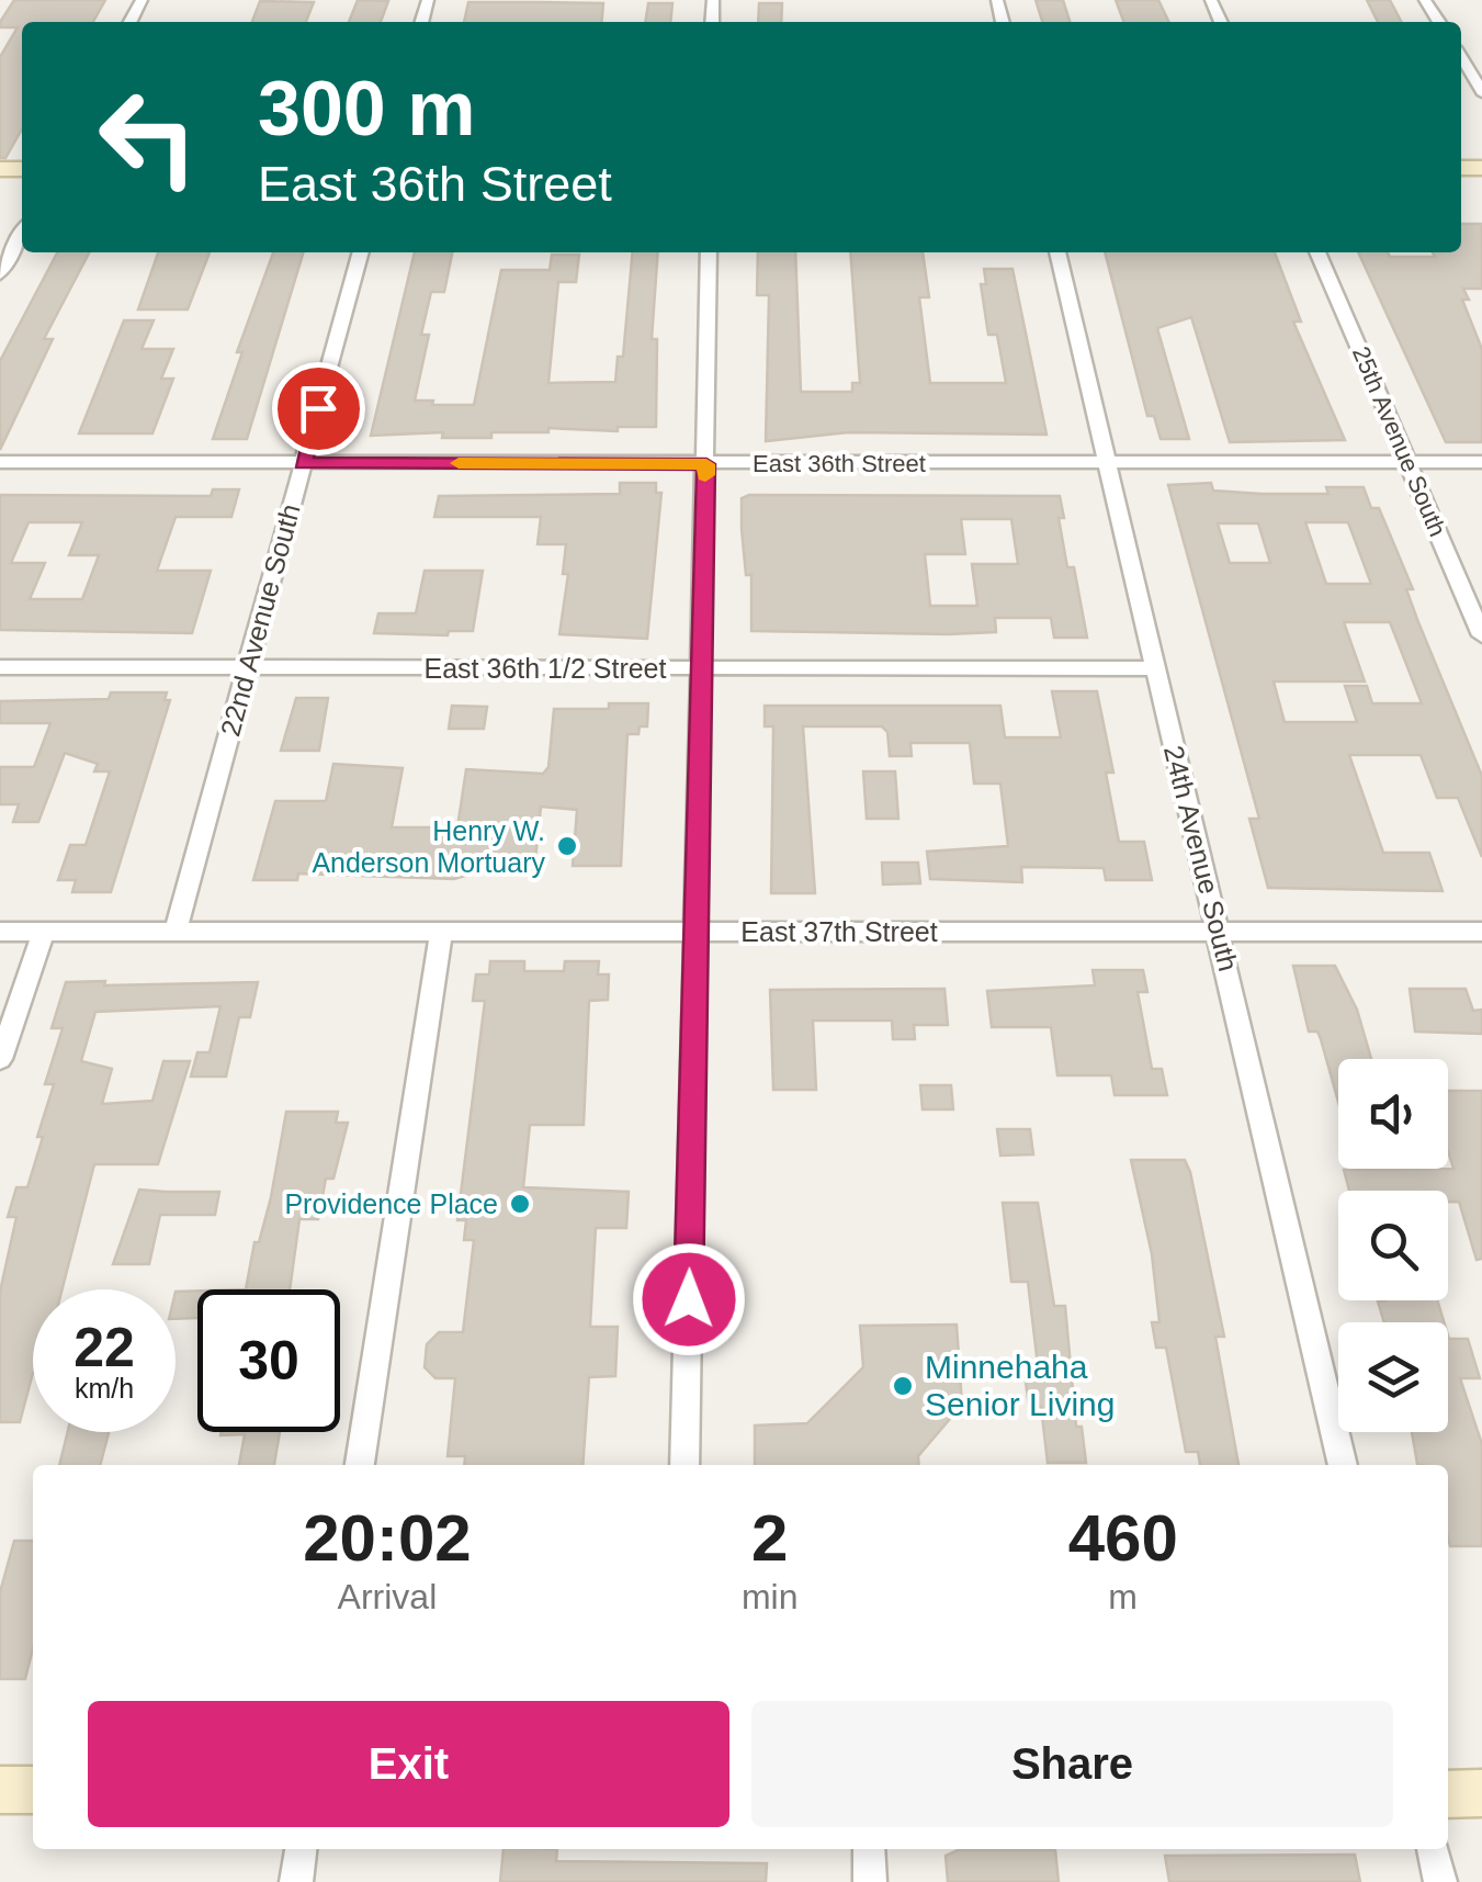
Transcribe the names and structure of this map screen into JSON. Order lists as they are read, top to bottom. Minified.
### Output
{"streets":{"street":["25th Avenue South","East 36th Street","22nd Avenue South","East 36th 1/2 Street","24th Avenue South","East 37th Street"]},"crossings":[["25th Avenue South","East 36th Street"],["East 36th Street","22nd Avenue South"],["East 36th Street","24th Avenue South"],["22nd Avenue South","East 36th 1/2 Street"],["22nd Avenue South","East 37th Street"],["East 36th 1/2 Street","24th Avenue South"],["24th Avenue South","East 37th Street"]],"places":["Henry W. Anderson Mortuary","Providence Place","Minnehaha Senior Living"],"page":{"turn":["300 m","East 36th Street"],"speed":"22 km/h","limit":"30","eta":["20:02","Arrival","2","min","460","m"],"buttons":["Exit","Share"]}}
